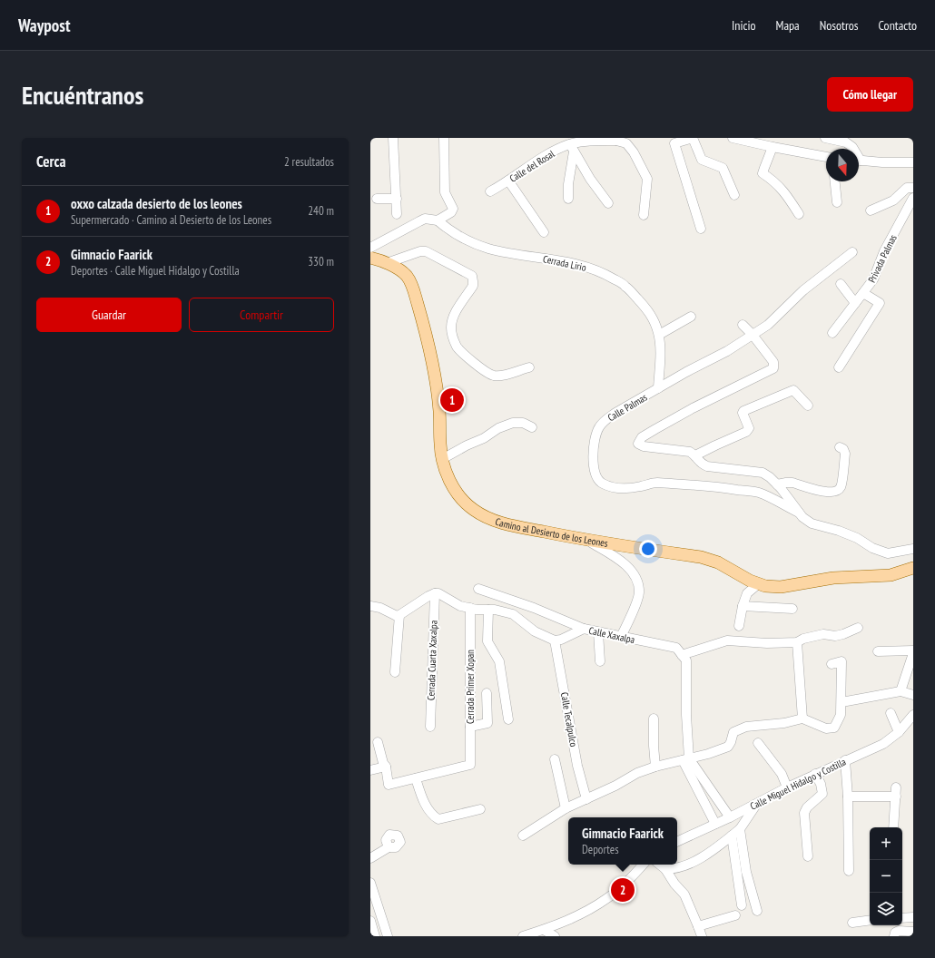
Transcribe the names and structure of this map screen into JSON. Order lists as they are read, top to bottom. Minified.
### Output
{"streets":{"main road":["Camino al Desierto de los Leones"],"street":["Calle del Rosal","Privada Palmas","Cerrada Lirio","Calle Palmas","Calle Xaxalpa","Cerrada Cuarta Xaxalpa","Cerrada Primer Xopan","Calle Tecalpulco","Calle Miguel Hidalgo y Costilla"]},"crossings":[["Cerrada Lirio","Calle Palmas"],["Calle Xaxalpa","Calle Tecalpulco"]],"north":"bottom","page":{"header":"Waypost","nav":["Inicio","Mapa","Nosotros","Contacto"],"buttons":["Cómo llegar",["Guardar","Compartir"]],"title":"Encuéntranos","heading":["Cerca","2 resultados"],"list":[{"mark":"1","name":"oxxo calzada desierto de los leones","note":"Supermercado · Camino al Desierto de los Leones","value":"240 m"},{"mark":"2","name":"Gimnacio Faarick","note":"Deportes · Calle Miguel Hidalgo y Costilla","value":"330 m"}],"pins":["1","2"],"popup":["Gimnacio Faarick","Deportes"],"map_buttons":["+","−"]}}
